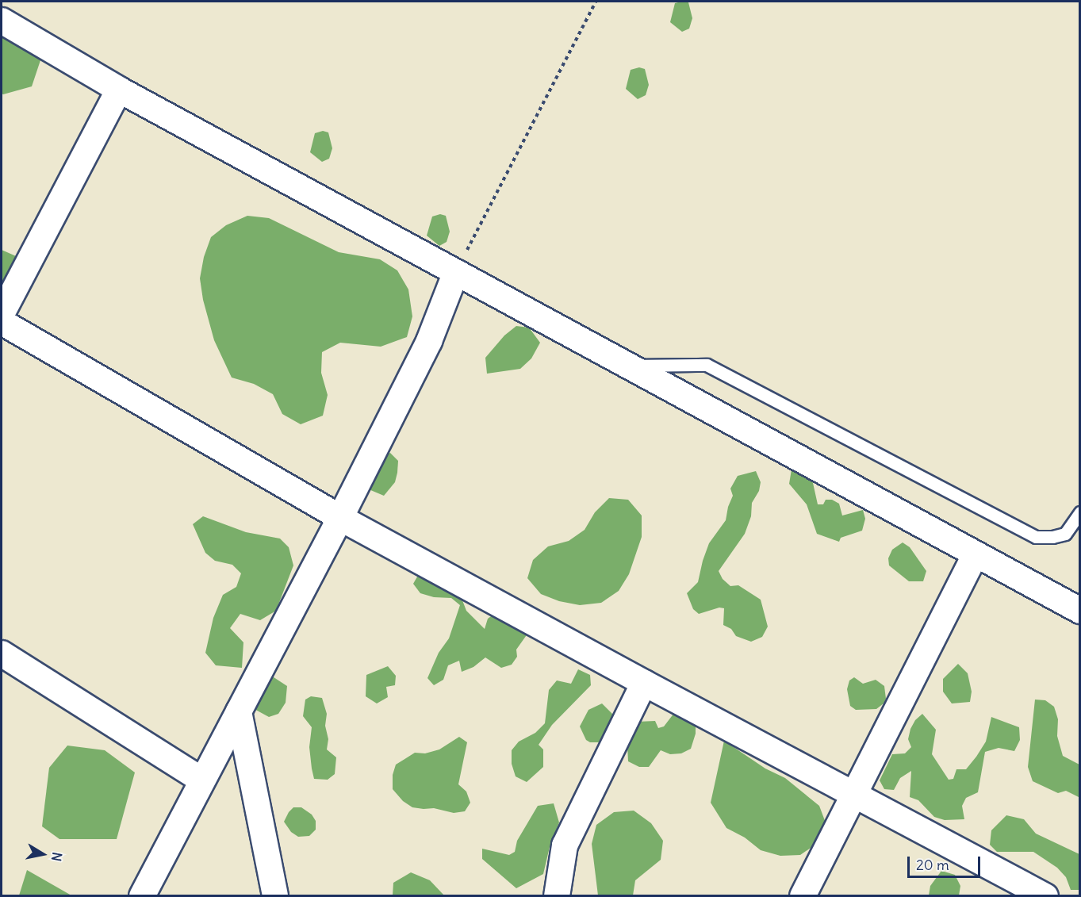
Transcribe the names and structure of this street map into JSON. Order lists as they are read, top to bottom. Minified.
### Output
{"scale_bar":"20 m","north":"right"}
